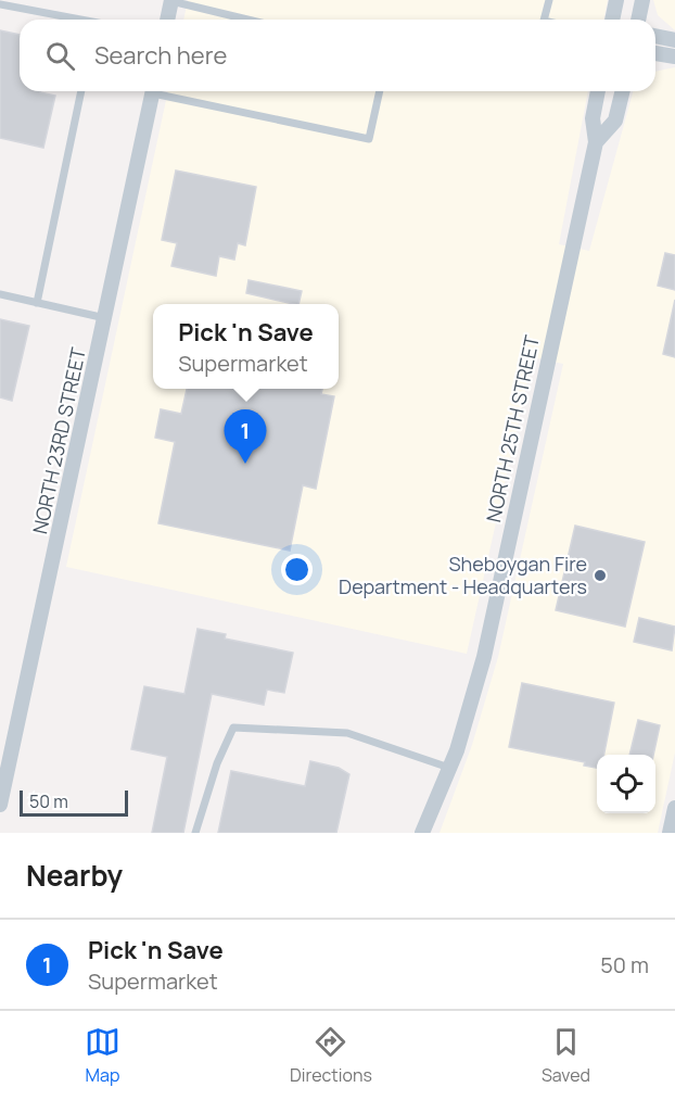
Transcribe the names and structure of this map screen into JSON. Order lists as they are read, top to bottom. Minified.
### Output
{"streets":{"street":["NORTH 25TH STREET","NORTH 23RD STREET"]},"places":["Sheboygan Fire Department - Headquarters"],"scale_bar":"50 m","page":{"search":"Search here","popup":["Pick 'n Save","Supermarket"],"pins":"1","scale":"50 m","heading":"Nearby","list":[{"mark":"1","name":"Pick 'n Save","note":"Supermarket","value":"50 m"}],"nav":["Map","Directions","Saved"]}}
